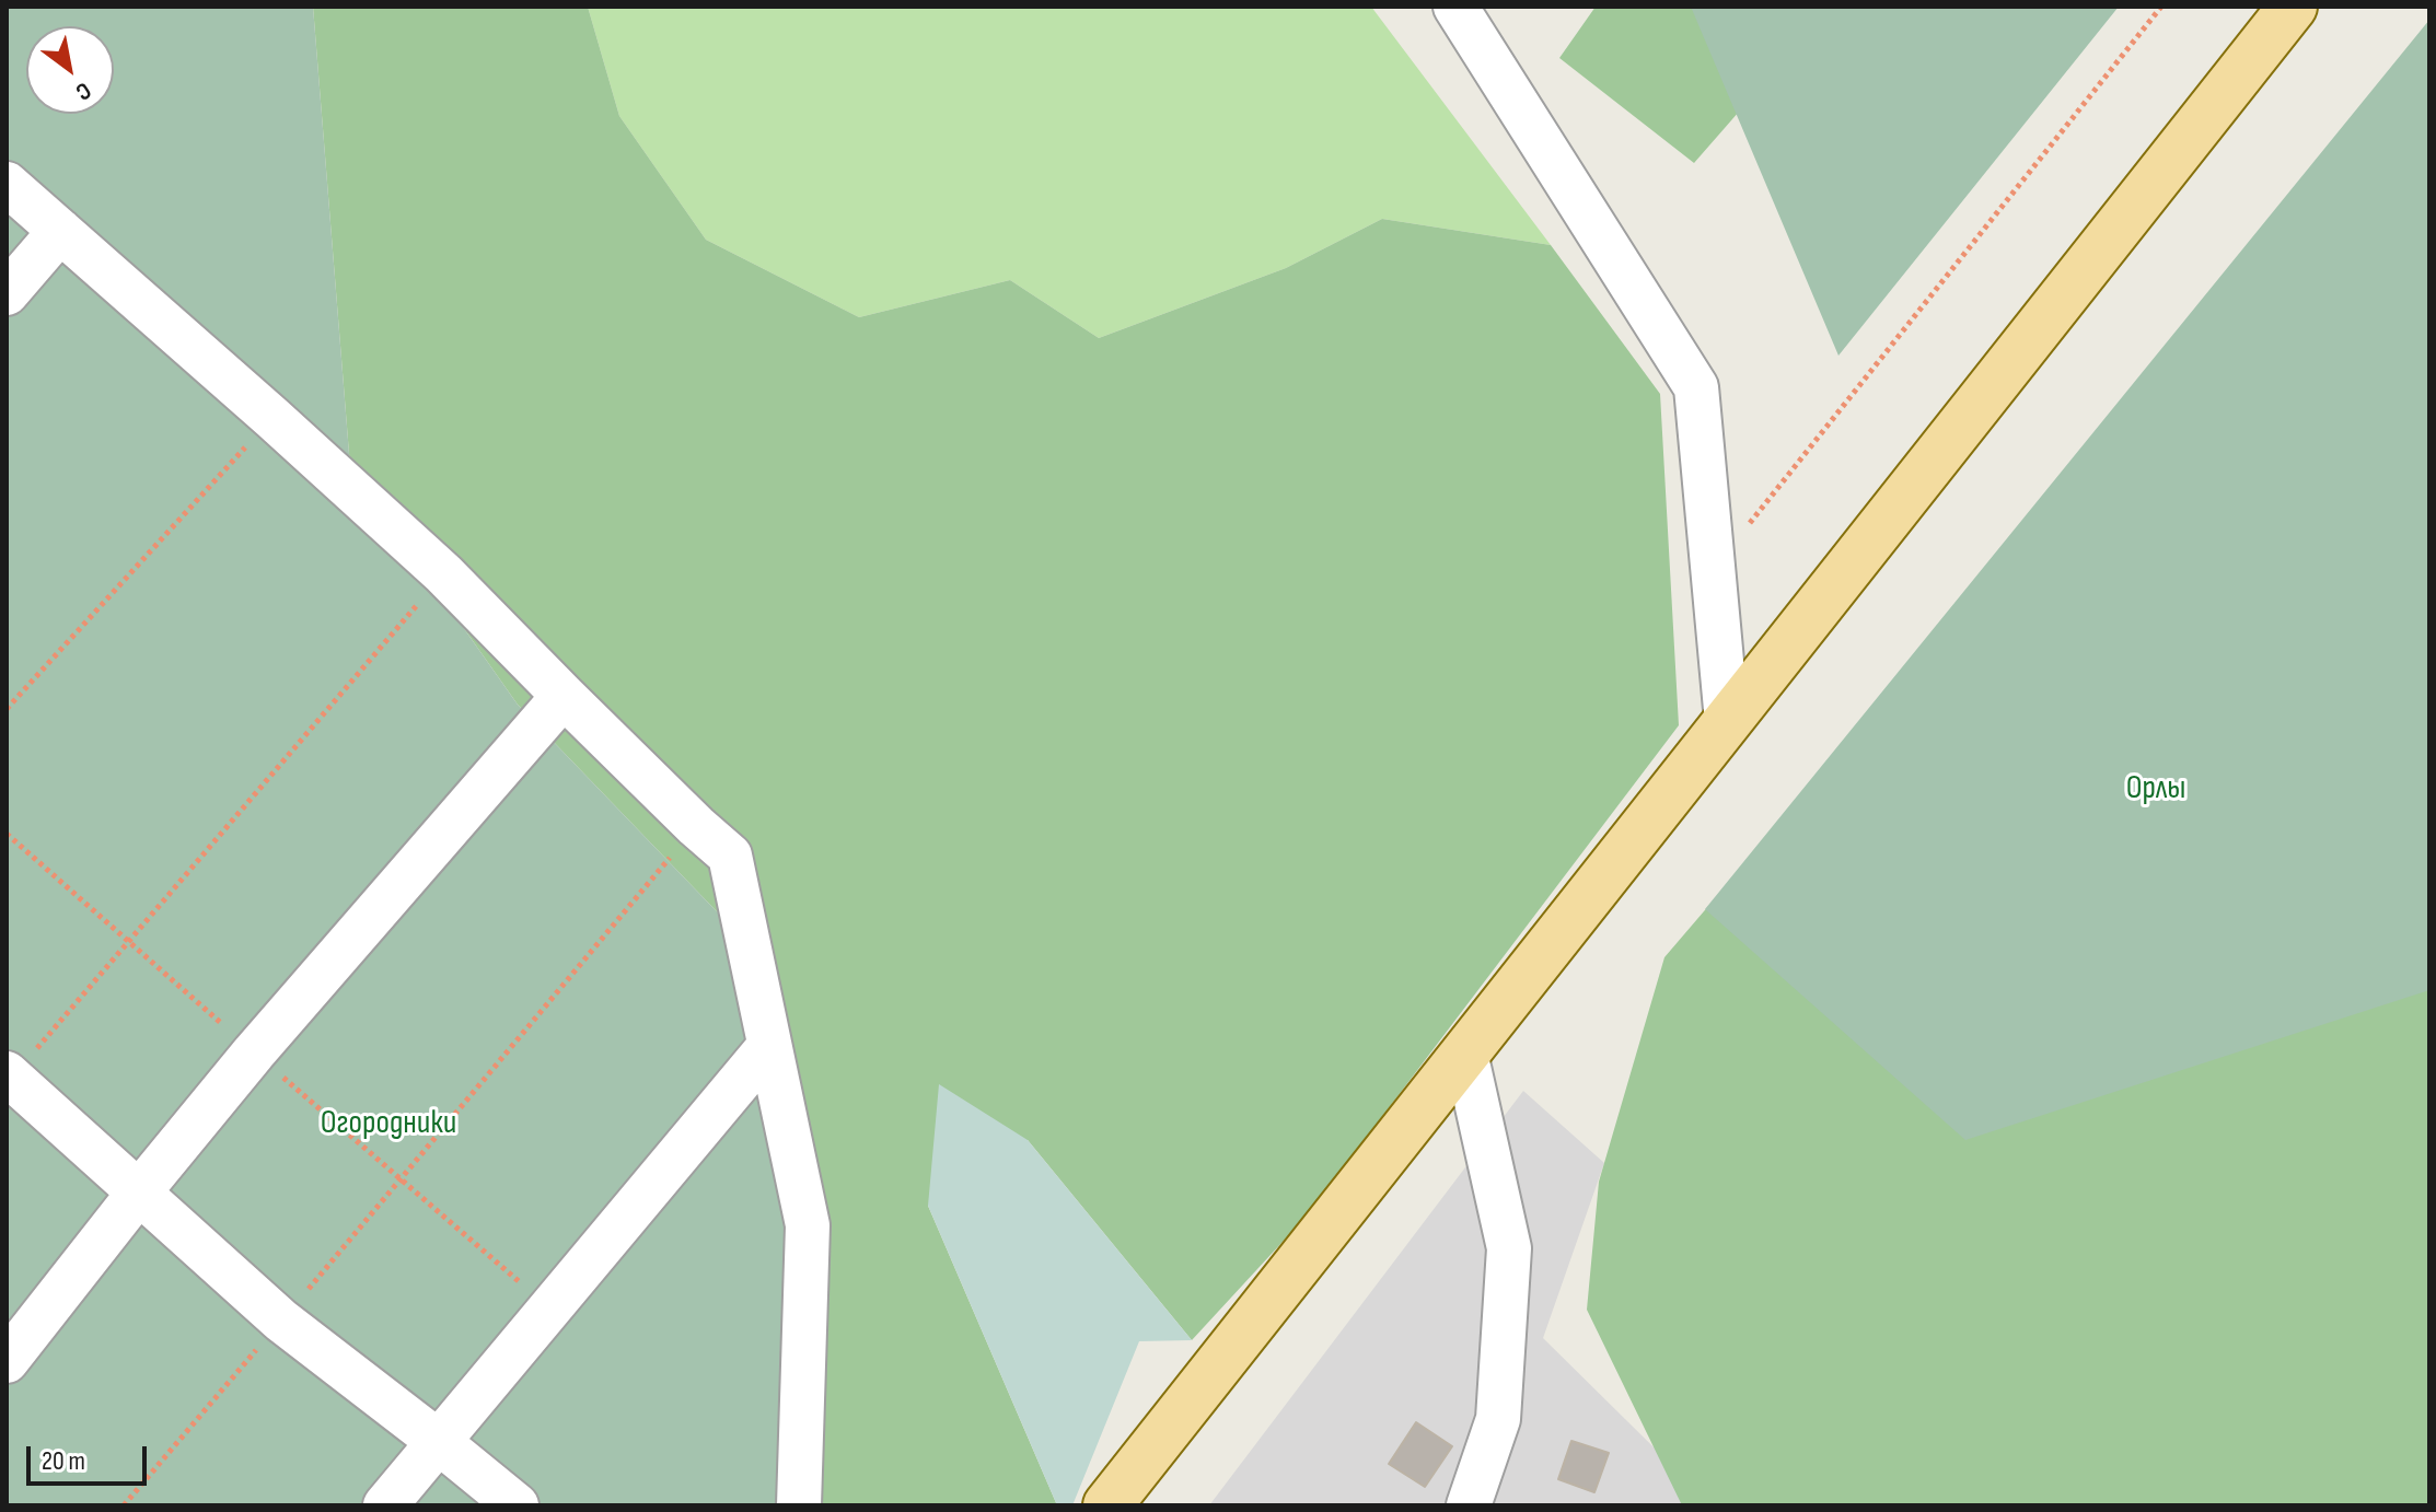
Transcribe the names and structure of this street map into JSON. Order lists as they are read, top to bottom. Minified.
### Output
{"parks":["Орлы","Огородники"],"scale_bar":"20 m","north":"bottom right"}
